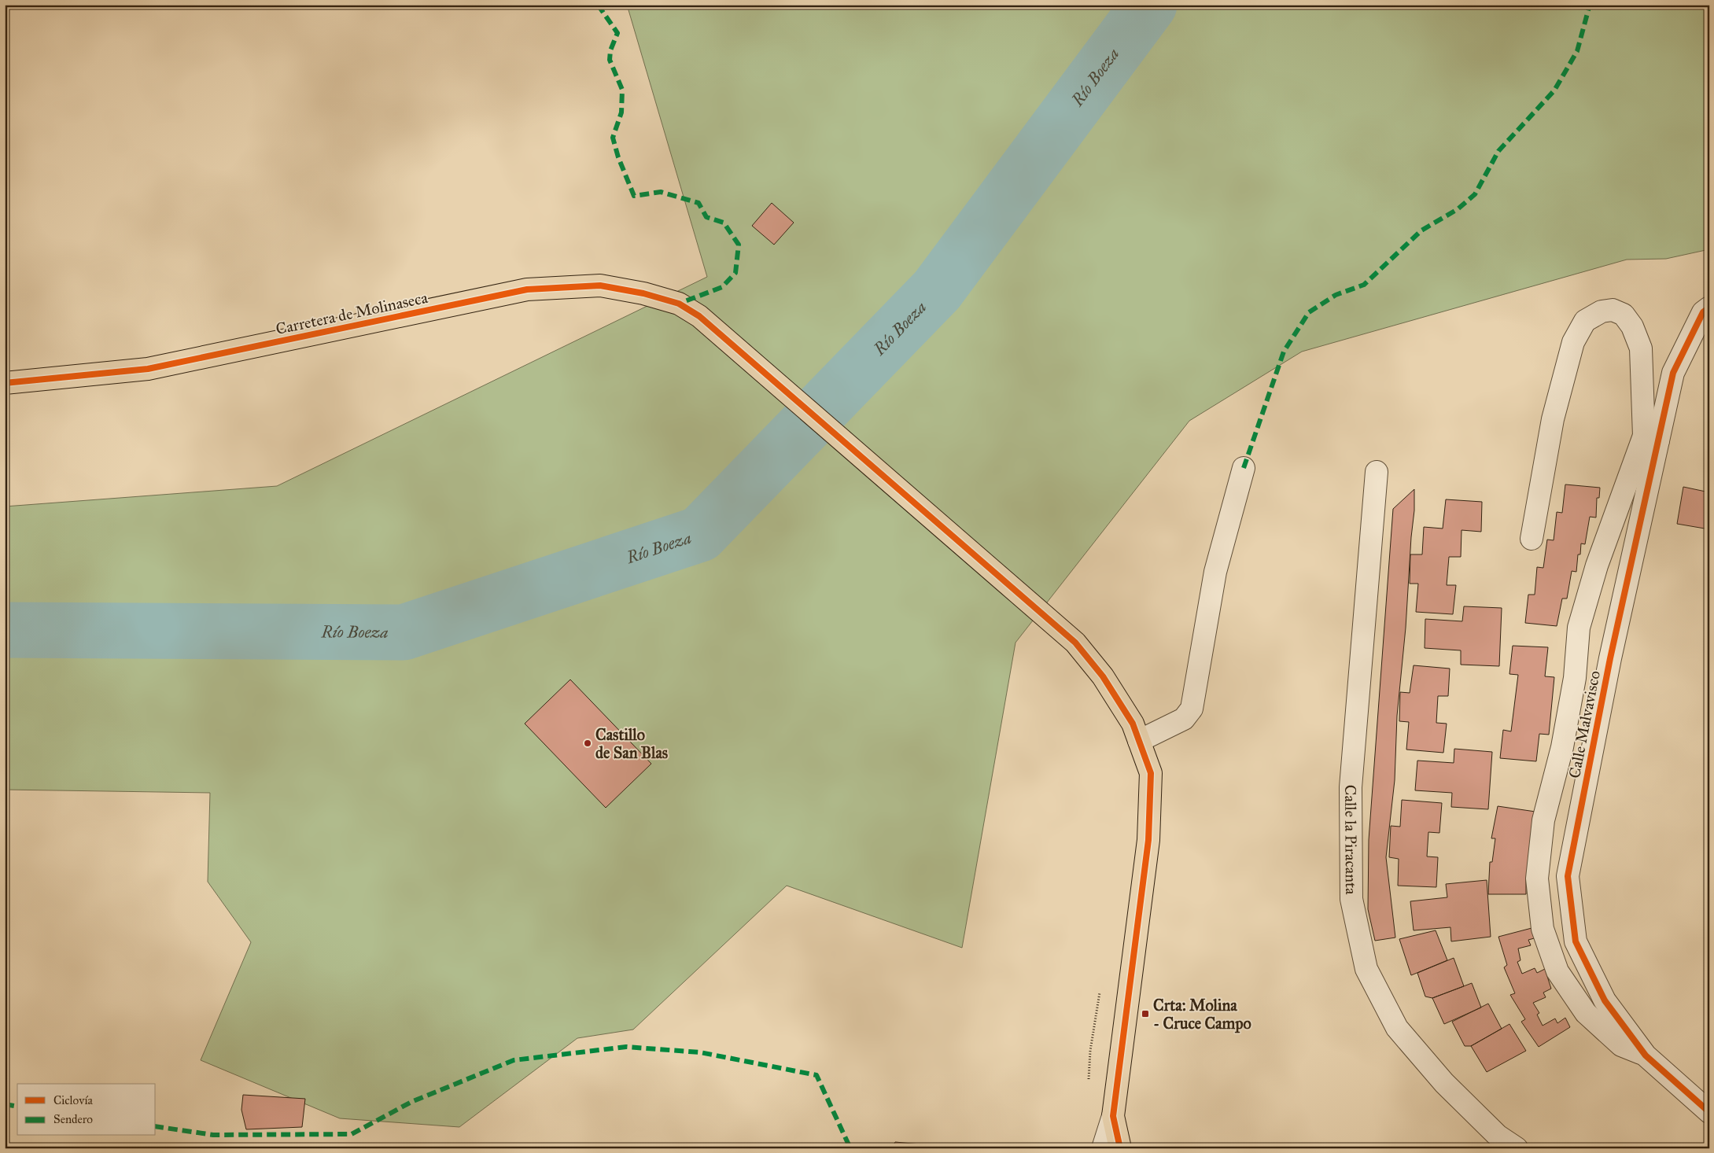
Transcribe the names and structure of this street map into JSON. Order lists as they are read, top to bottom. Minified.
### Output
{"streets":{"main road":["Carretera de Molinaseca"],"street":["Calle Malvavisco","Calle la Piracanta"]},"water":["Río Boeza"],"places":{"other":["Castillo de San Blas"],"transit":["Crta: Molina - Cruce Campo"]},"legend":["Ciclovía","Sendero"]}
